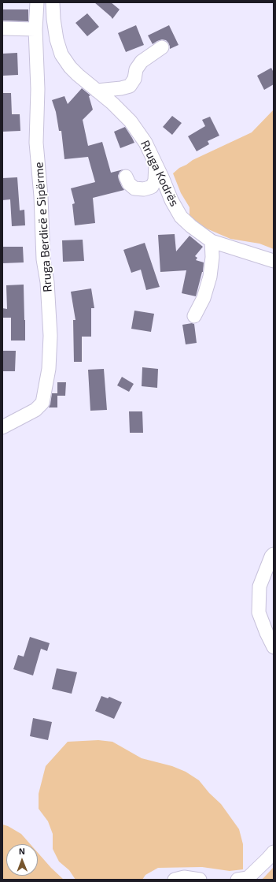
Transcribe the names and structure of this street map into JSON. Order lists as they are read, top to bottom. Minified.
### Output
{"streets":{"street":["Rruga Kodrës","Rruga Berdicë e Sipërme"]},"north":"top"}
